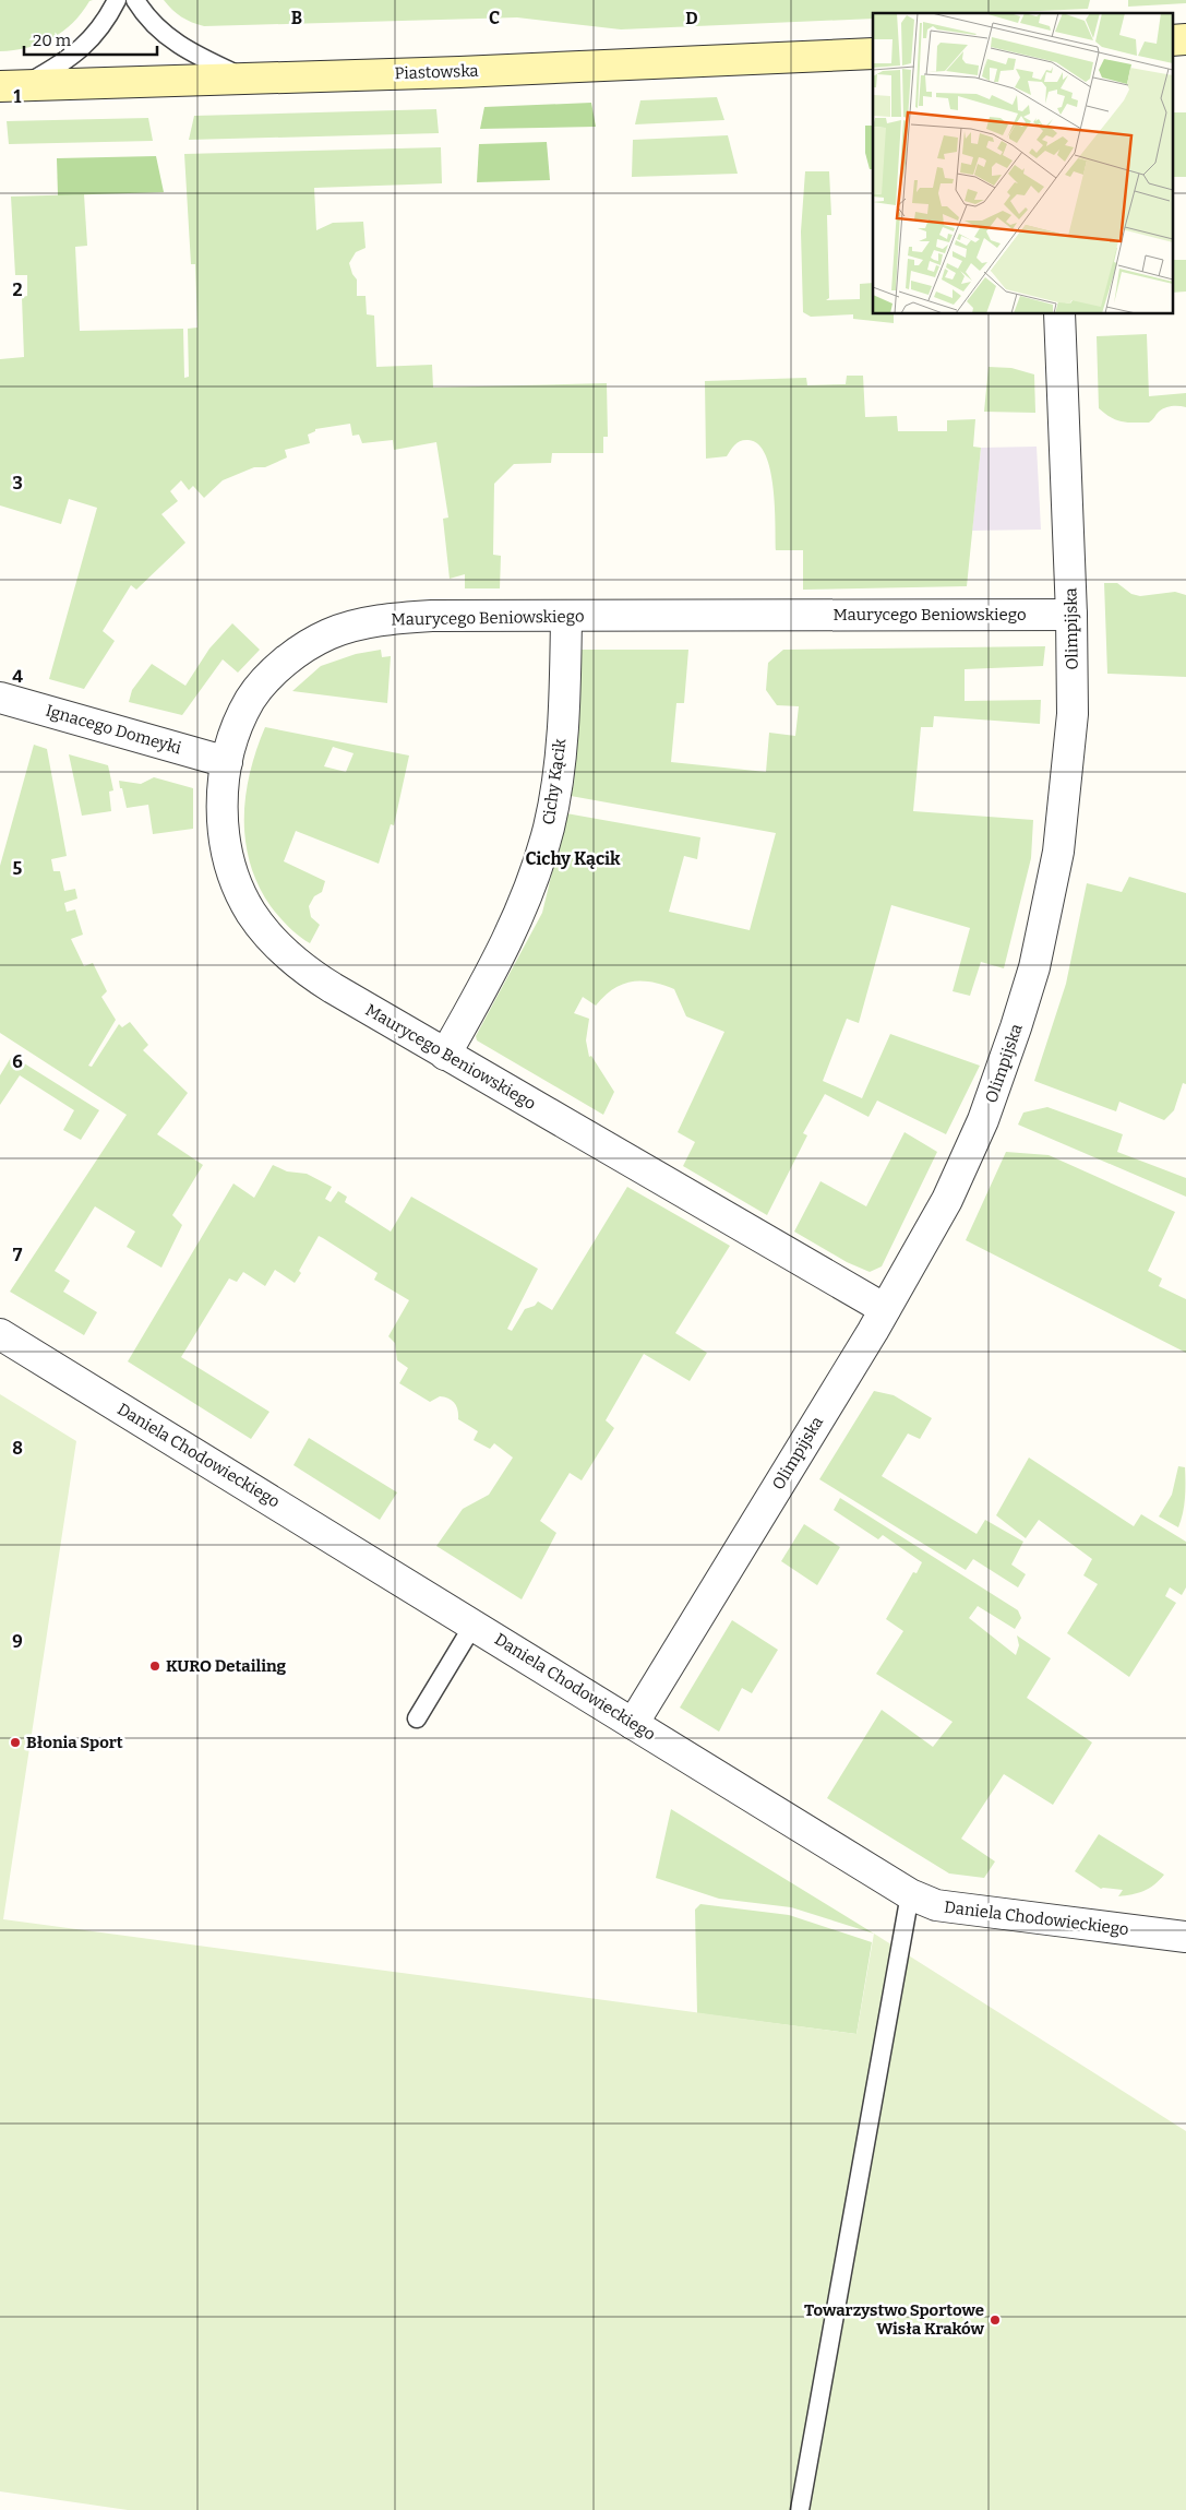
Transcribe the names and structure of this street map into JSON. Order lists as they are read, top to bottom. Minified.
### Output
{"streets":{"street":["Piastowska","Maurycego Beniowskiego","Olimpijska","Ignacego Domeyki","Cichy Kącik","Daniela Chodowieckiego"]},"crossings":[["Maurycego Beniowskiego","Olimpijska"],["Maurycego Beniowskiego","Ignacego Domeyki"],["Maurycego Beniowskiego","Cichy Kącik"],["Olimpijska","Daniela Chodowieckiego"]],"districts":["Cichy Kącik"],"places":["KURO Detailing","Błonia Sport","Towarzystwo Sportowe Wisła Kraków"],"scale_bar":"20 m","grid":{"columns":["B","C","D"],"rows":["1","2","3","4","5","6","7","8","9"]}}
